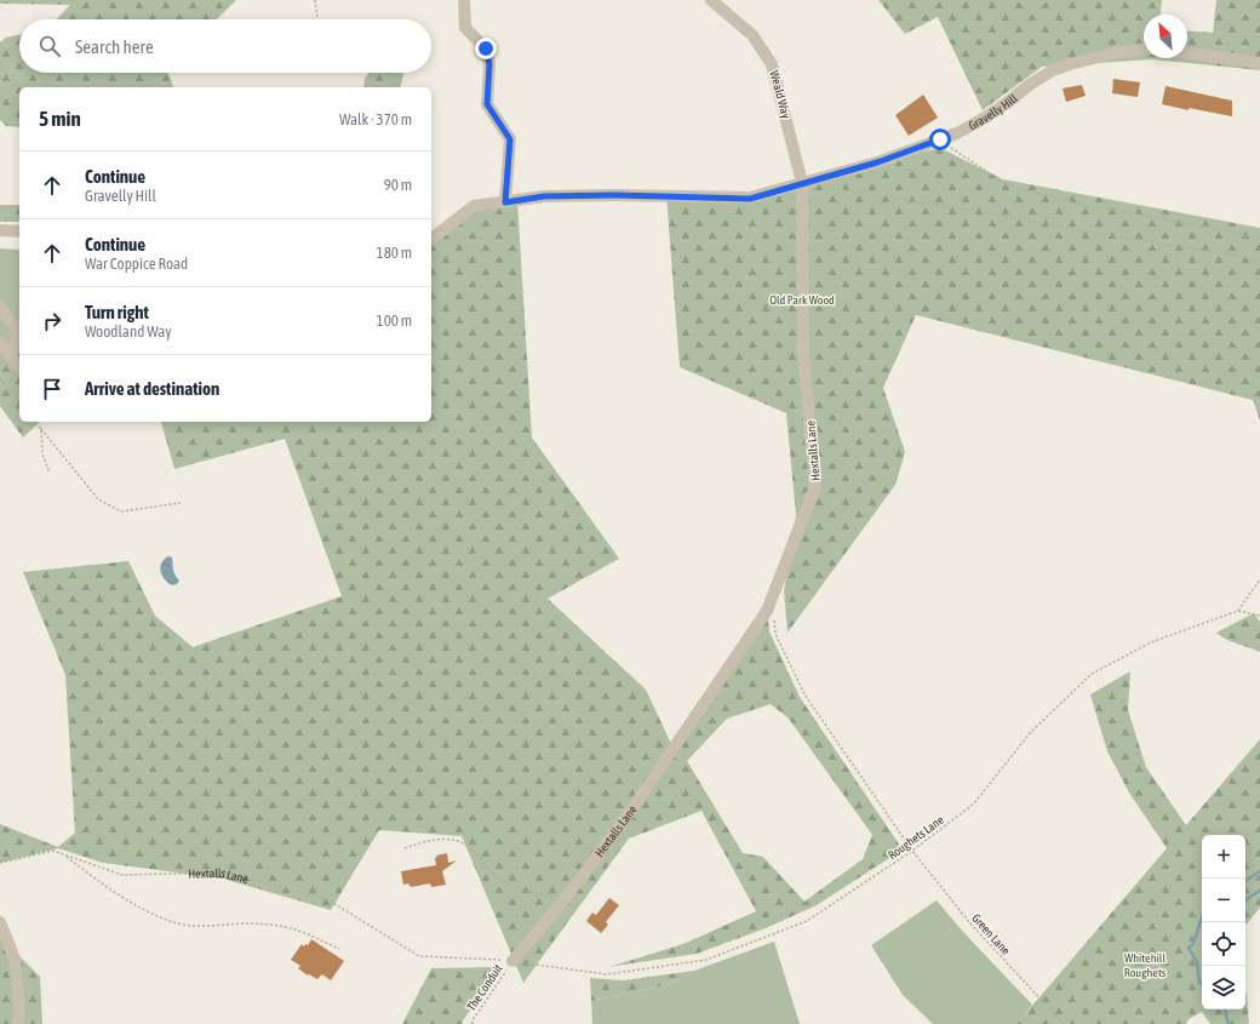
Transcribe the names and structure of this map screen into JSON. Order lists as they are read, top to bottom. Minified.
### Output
{"streets":{"street":["Weald Way","Gravelly Hill","Hextalls Lane"],"path":["Roughets Lane","Green Lane","The Conduit"]},"crossings":[["Weald Way","Gravelly Hill"],["Weald Way","Hextalls Lane"],["Gravelly Hill","Hextalls Lane"],["Hextalls Lane","Roughets Lane"],["Hextalls Lane","The Conduit"],["Roughets Lane","Green Lane"],["Roughets Lane","The Conduit"]],"parks":["Old Park Wood","Whitehill Roughets"],"north":"top left","page":{"search":"Search here","heading":["5 min","Walk · 370 m"],"list":[["Continue","Gravelly Hill","90 m"],["Continue","War Coppice Road","180 m"],["Turn right","Woodland Way","100 m"],"Arrive at destination"],"map_buttons":["+","−"]}}
